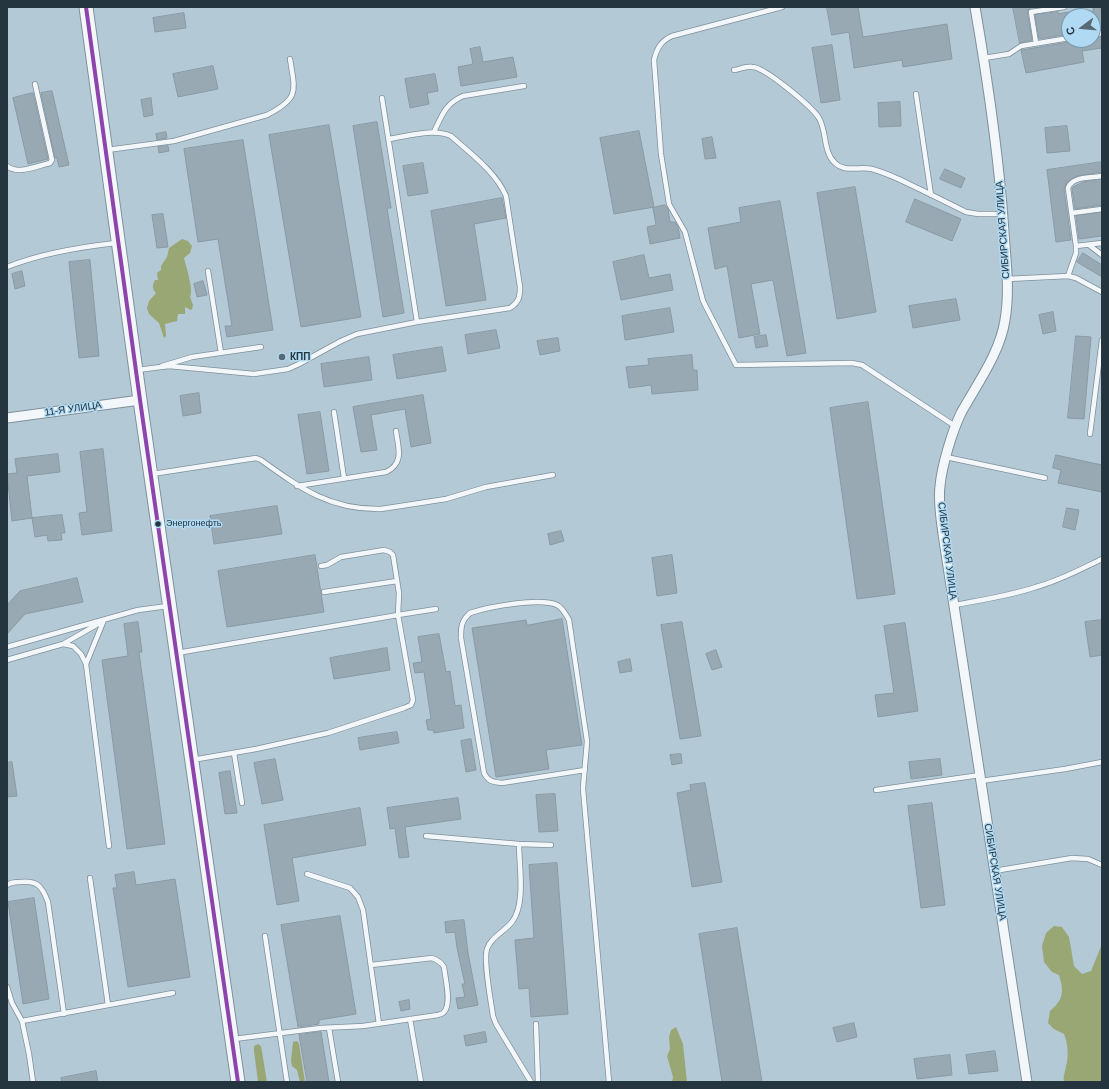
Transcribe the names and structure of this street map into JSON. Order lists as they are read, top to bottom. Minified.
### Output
{"streets":{"street":["СИБИРСКАЯ УЛИЦА","11-Я УЛИЦА"]},"places":["КПП","Энергонефть"],"north":"left"}
